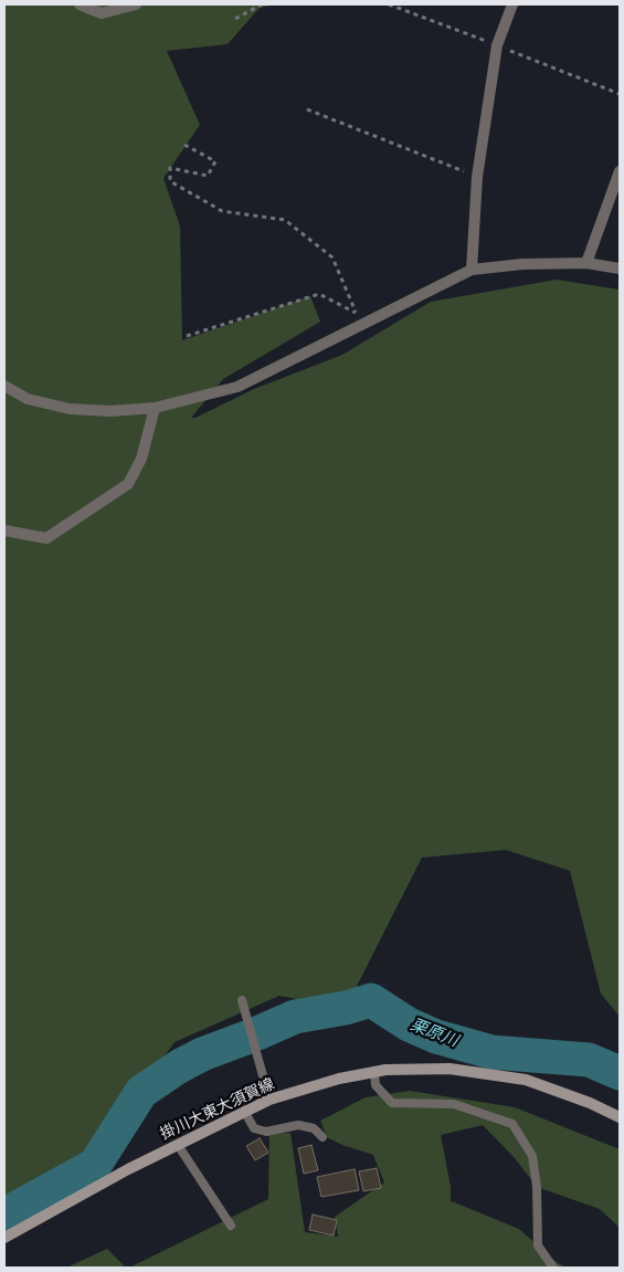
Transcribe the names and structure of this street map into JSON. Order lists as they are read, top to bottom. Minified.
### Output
{"streets":{"main road":["掛川大東大須賀線"]},"water":["栗原川"]}
